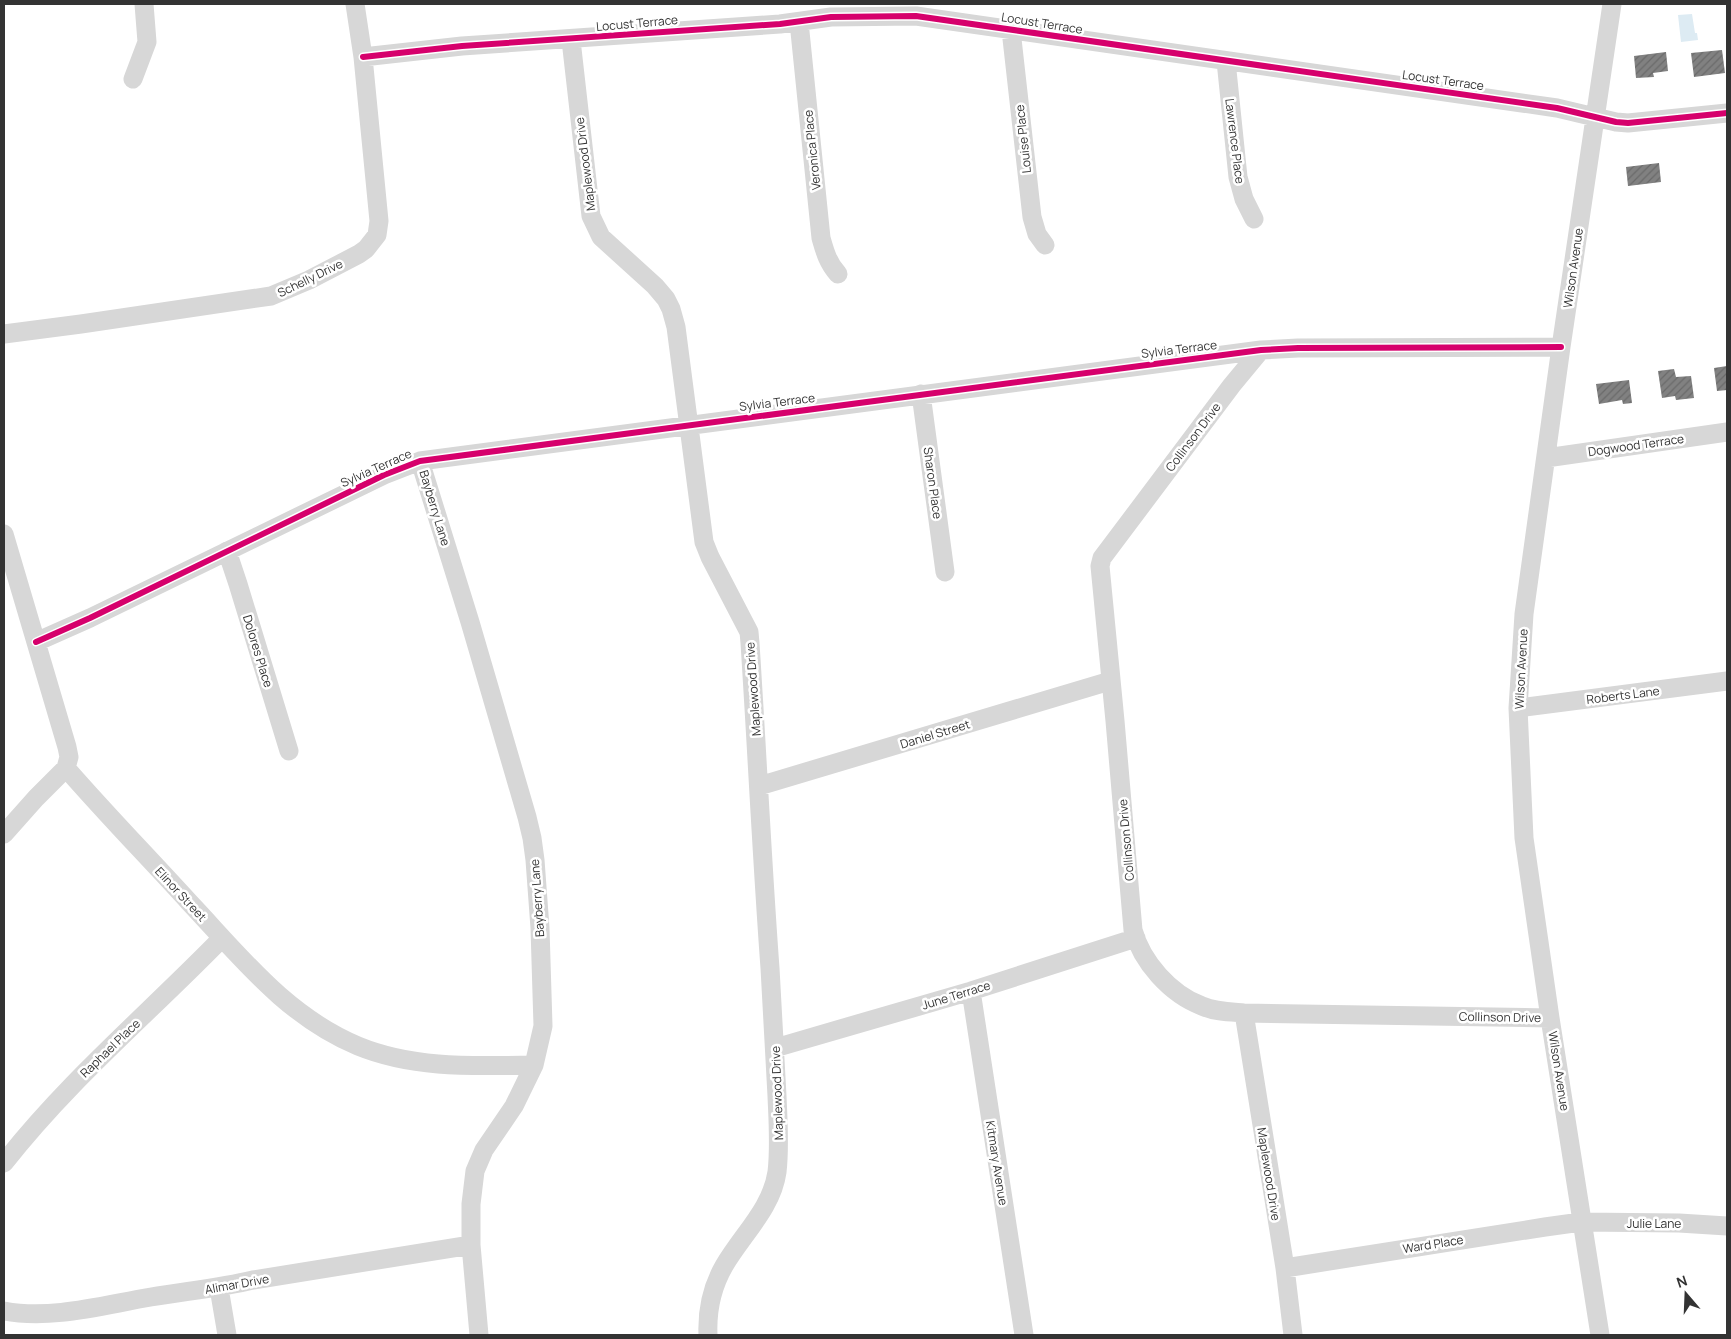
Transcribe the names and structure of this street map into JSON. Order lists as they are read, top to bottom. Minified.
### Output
{"streets":{"street":["Locust Terrace","Louise Place","Lawrence Place","Veronica Place","Maplewood Drive","Wilson Avenue","Schelly Drive","Sylvia Terrace","Collinson Drive","Dogwood Terrace","Sharon Place","Bayberry Lane","Dolores Place","Roberts Lane","Daniel Street","Elinor Street","June Terrace","Raphael Place","Kitmary Avenue","Julie Lane","Ward Place","Alimar Drive"]},"crossings":[["Locust Terrace","Louise Place"],["Locust Terrace","Lawrence Place"],["Locust Terrace","Veronica Place"],["Locust Terrace","Maplewood Drive"],["Locust Terrace","Wilson Avenue"],["Locust Terrace","Schelly Drive"],["Maplewood Drive","Sylvia Terrace"],["Maplewood Drive","Collinson Drive"],["Maplewood Drive","Daniel Street"],["Maplewood Drive","June Terrace"],["Maplewood Drive","Ward Place"],["Wilson Avenue","Sylvia Terrace"],["Wilson Avenue","Collinson Drive"],["Wilson Avenue","Dogwood Terrace"],["Wilson Avenue","Roberts Lane"],["Wilson Avenue","Julie Lane"],["Wilson Avenue","Ward Place"],["Sylvia Terrace","Collinson Drive"],["Sylvia Terrace","Sharon Place"],["Sylvia Terrace","Bayberry Lane"],["Sylvia Terrace","Dolores Place"],["Collinson Drive","Daniel Street"],["Collinson Drive","June Terrace"],["Bayberry Lane","Elinor Street"],["Bayberry Lane","Alimar Drive"],["Elinor Street","Raphael Place"],["June Terrace","Kitmary Avenue"],["Julie Lane","Ward Place"]],"north":"top"}
